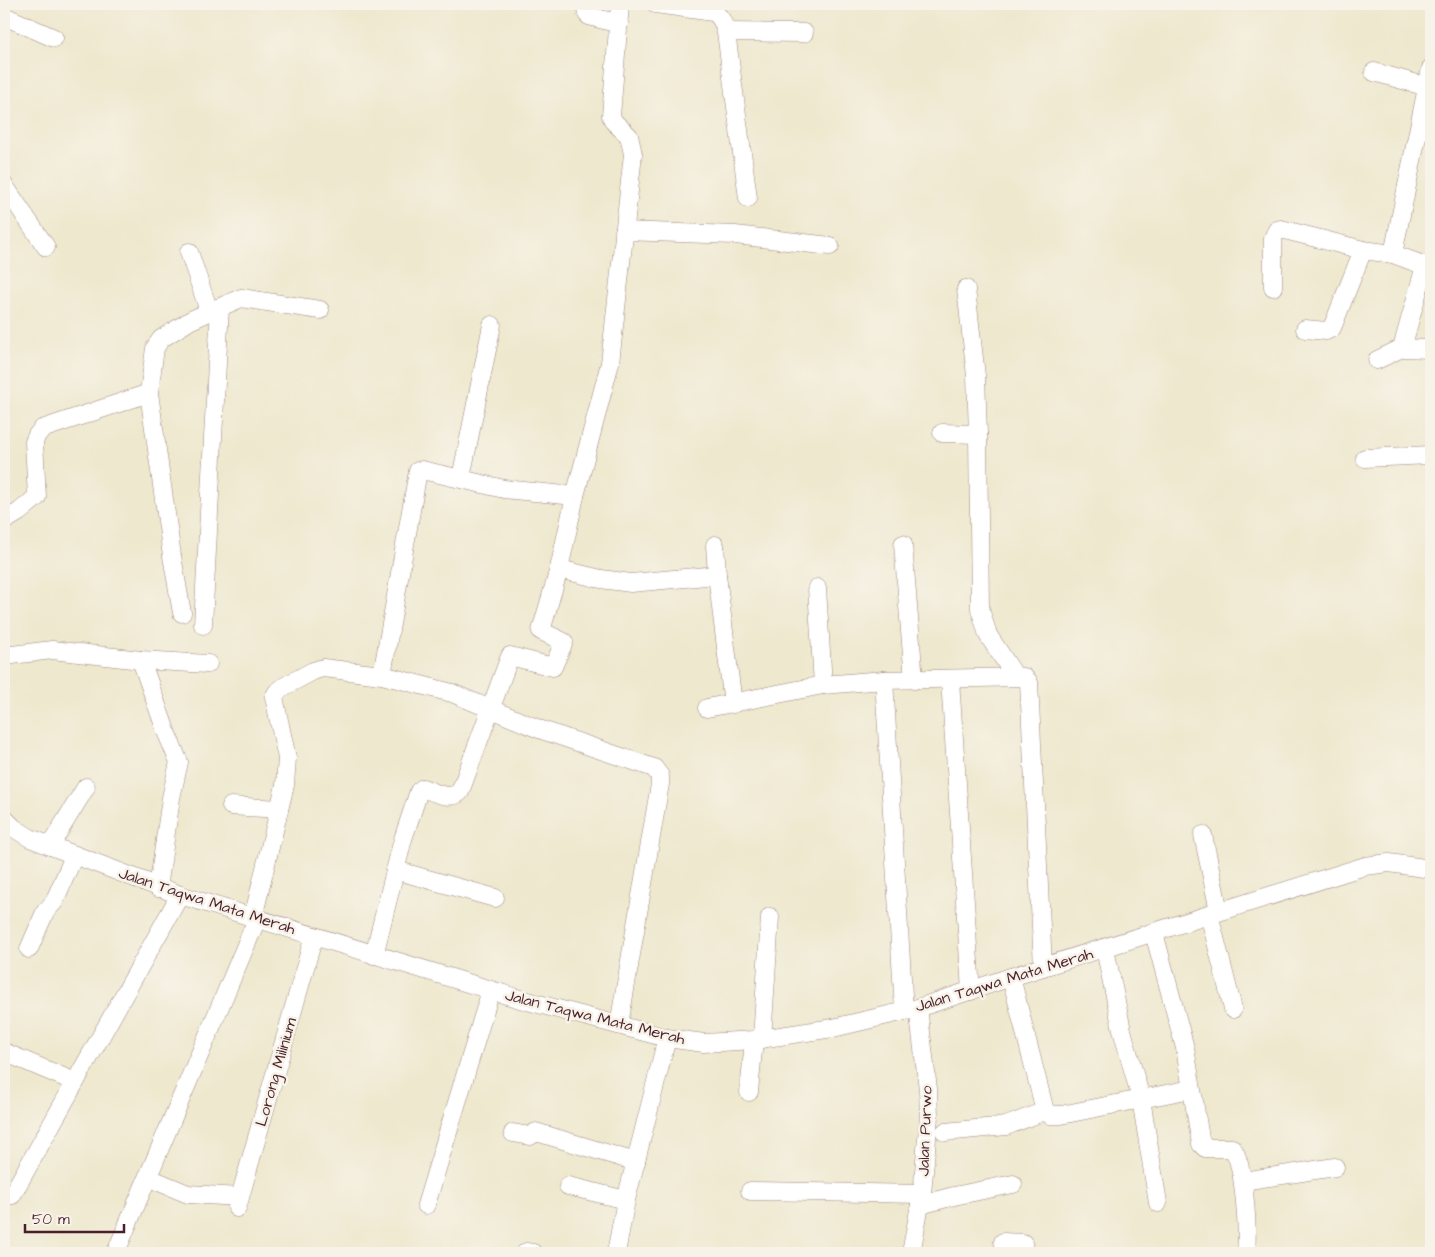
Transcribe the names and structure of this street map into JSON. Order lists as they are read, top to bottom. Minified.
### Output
{"streets":{"street":["Jalan Taqwa Mata Merah","Lorong Milinium","Jalan Purwo"]},"crossings":[["Jalan Taqwa Mata Merah","Lorong Milinium"],["Jalan Taqwa Mata Merah","Jalan Purwo"]],"scale_bar":"50 m"}
